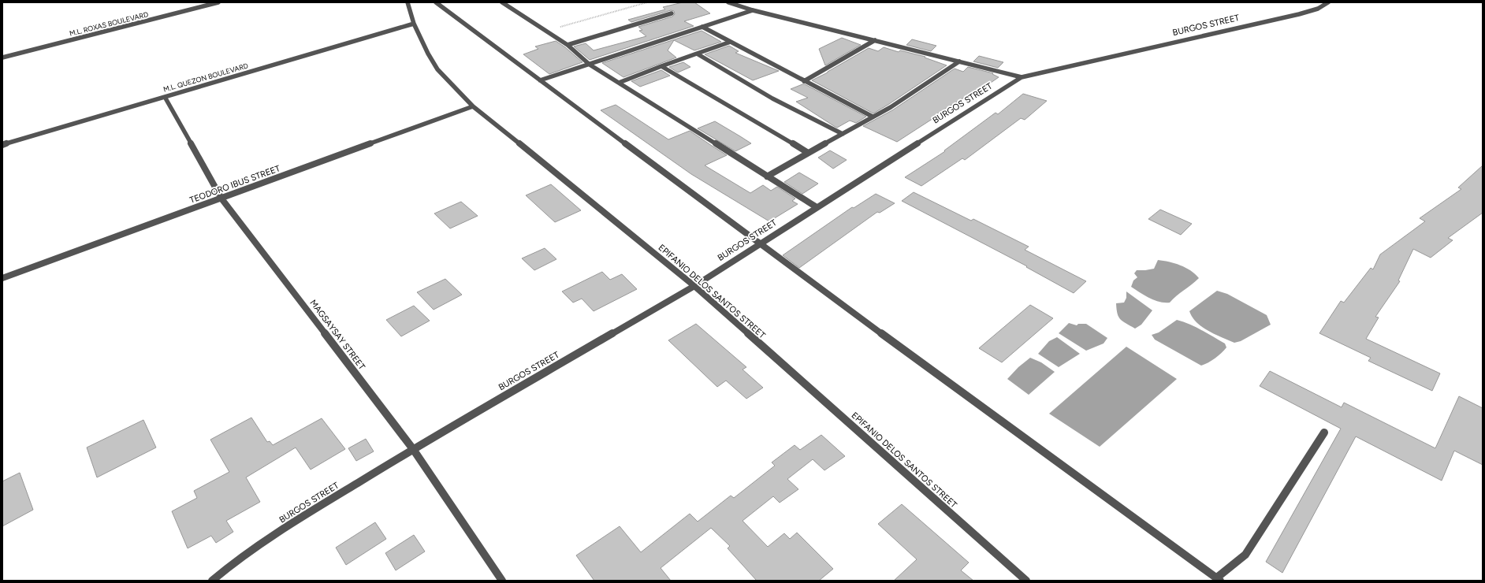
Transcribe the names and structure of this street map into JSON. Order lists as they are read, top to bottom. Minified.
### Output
{"streets":{"street":["M.L. ROXAS BOULEVARD","BURGOS STREET","M.L. QUEZON BOULEVARD","TEODORO IBUS STREET","EPIFANIO DELOS SANTOS STREET","MAGSAYSAY STREET"]},"crossings":[["BURGOS STREET","EPIFANIO DELOS SANTOS STREET"],["BURGOS STREET","MAGSAYSAY STREET"],["M.L. QUEZON BOULEVARD","EPIFANIO DELOS SANTOS STREET"],["M.L. QUEZON BOULEVARD","MAGSAYSAY STREET"],["TEODORO IBUS STREET","EPIFANIO DELOS SANTOS STREET"],["TEODORO IBUS STREET","MAGSAYSAY STREET"]]}
